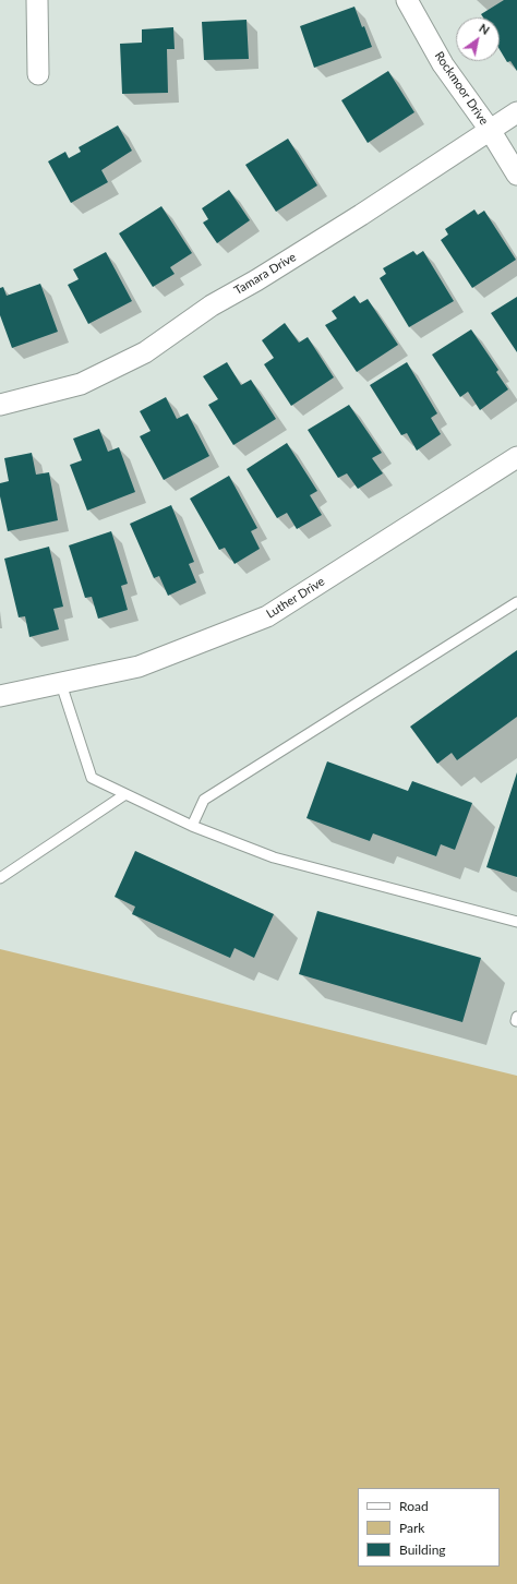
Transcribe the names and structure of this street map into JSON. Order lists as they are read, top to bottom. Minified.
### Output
{"streets":{"street":["Rockmoor Drive","Tamara Drive","Luther Drive"]},"crossings":[["Rockmoor Drive","Tamara Drive"]],"legend":["Road","Park","Building"],"north":"top right"}
